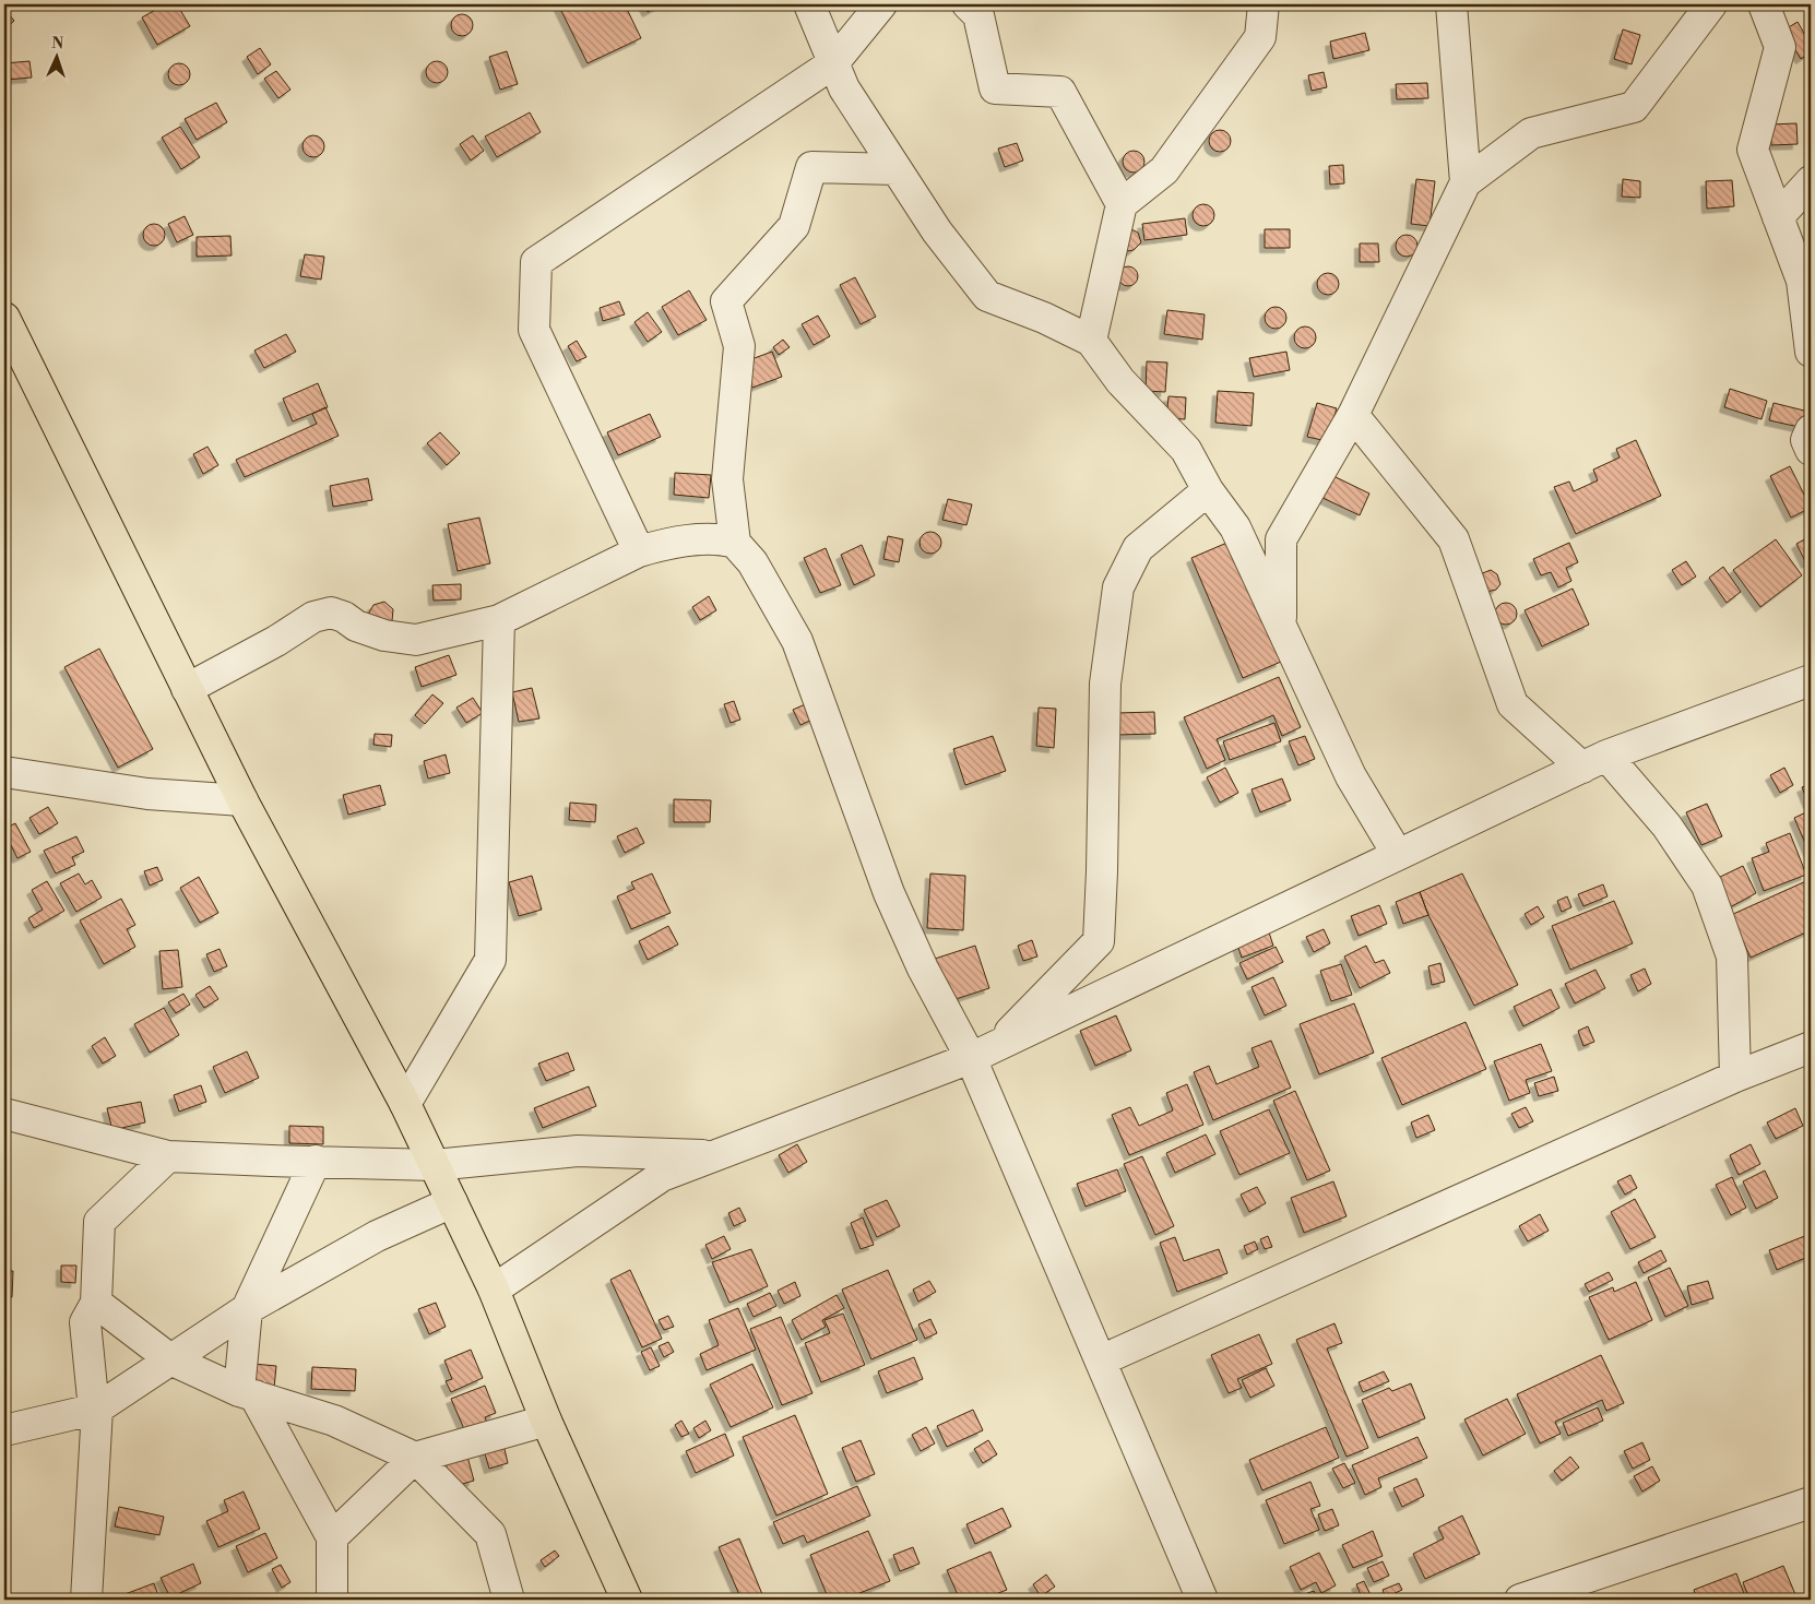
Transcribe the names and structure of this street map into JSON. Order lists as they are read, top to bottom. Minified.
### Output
{"north":"top"}
